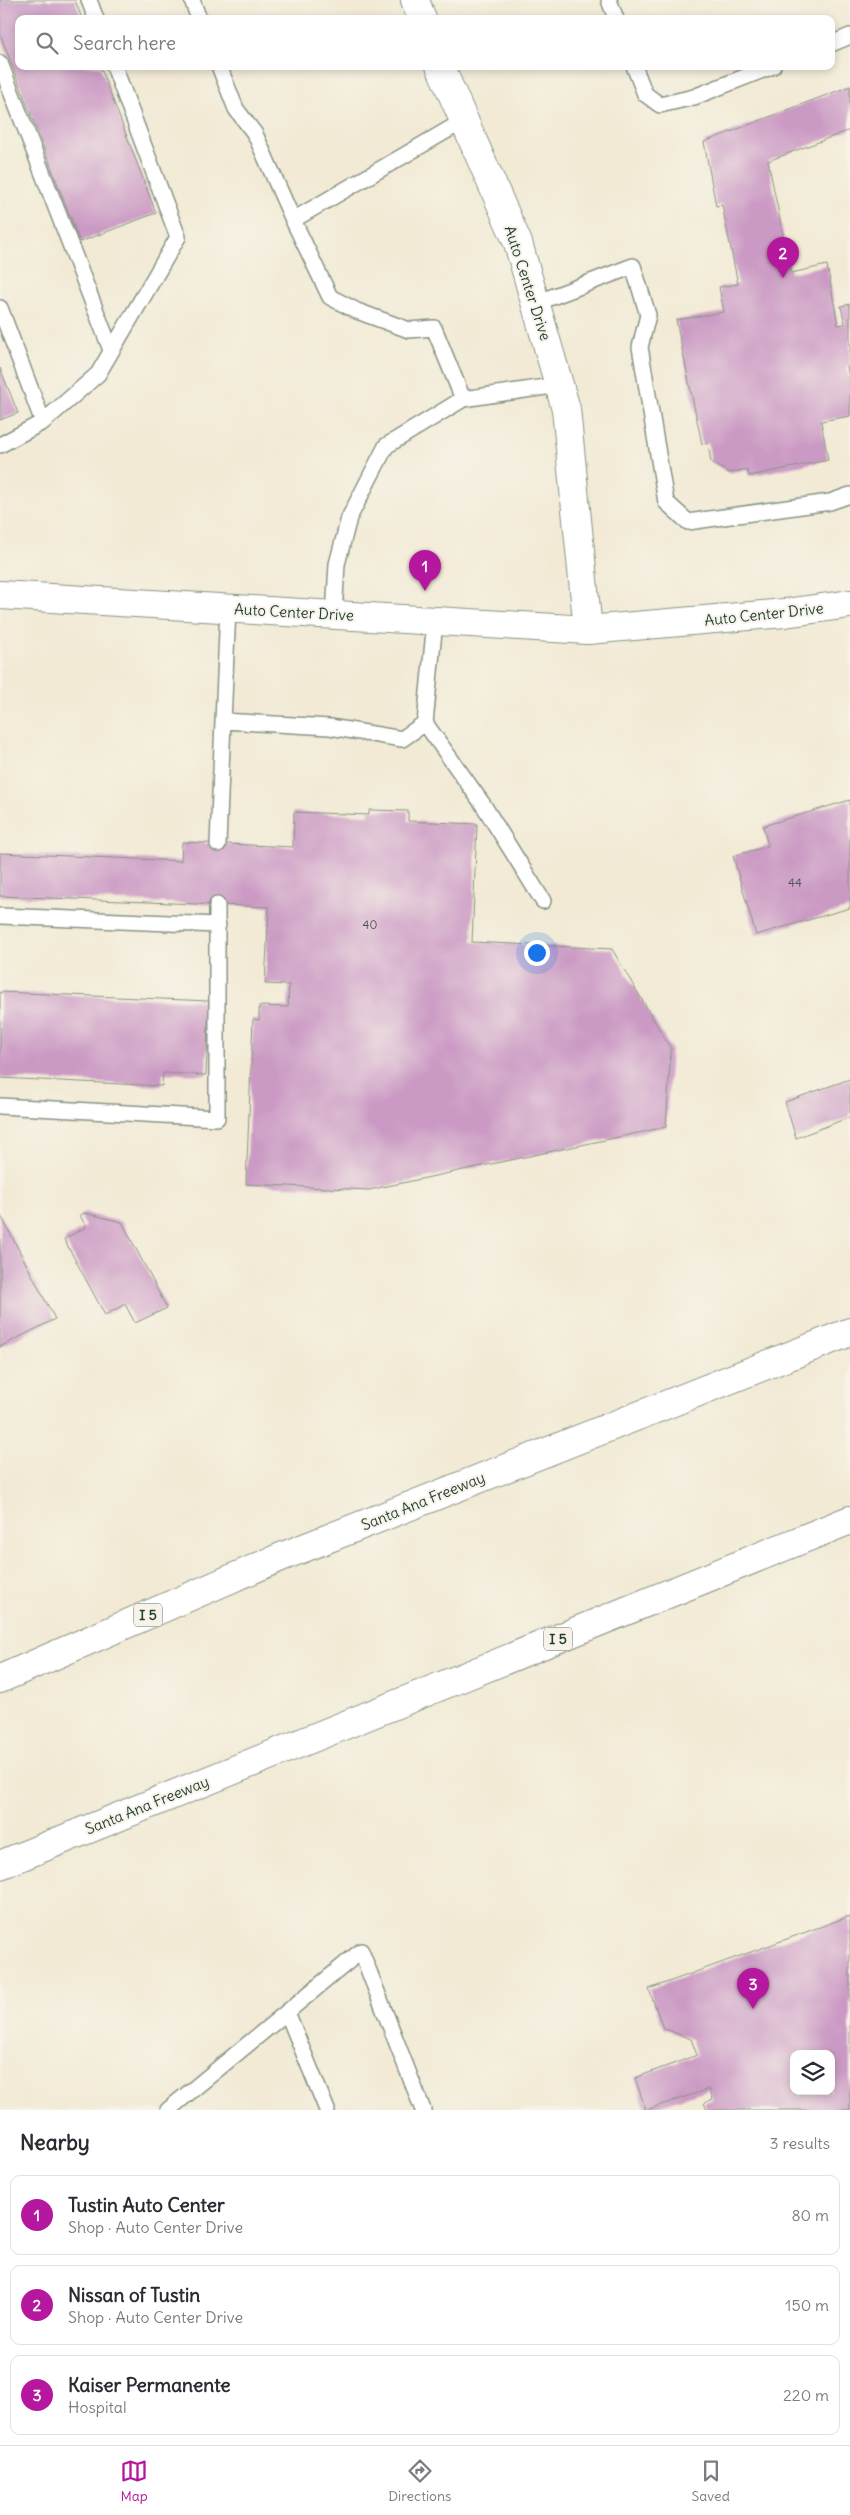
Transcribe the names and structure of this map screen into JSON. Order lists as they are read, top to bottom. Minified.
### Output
{"streets":{"main road":["Auto Center Drive","Santa Ana Freeway","I 5"]},"house_numbers":["44","40"],"page":{"search":"Search here","pins":["2","1","3"],"heading":["Nearby","3 results"],"list":[{"mark":"1","name":"Tustin Auto Center","note":"Shop · Auto Center Drive","value":"80 m"},{"mark":"2","name":"Nissan of Tustin","note":"Shop · Auto Center Drive","value":"150 m"},{"mark":"3","name":"Kaiser Permanente","note":"Hospital","value":"220 m"}],"nav":["Map","Directions","Saved"]}}
